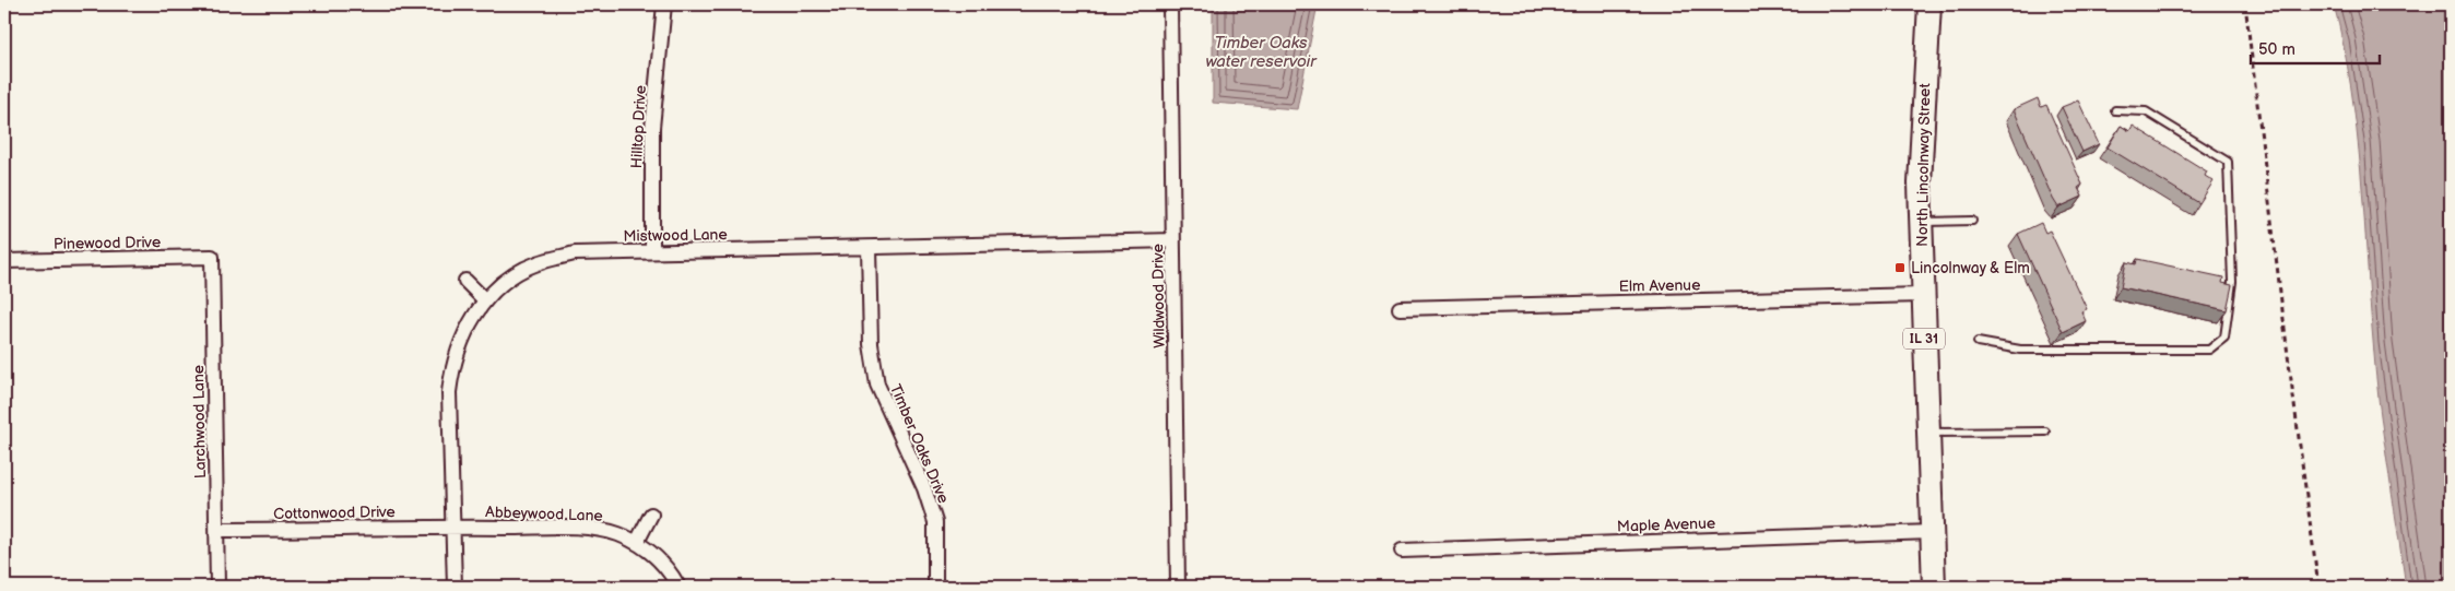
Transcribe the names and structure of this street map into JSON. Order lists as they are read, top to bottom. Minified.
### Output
{"streets":{"main road":["North Lincolnway Street","IL 31"],"street":["Hilltop Drive","Mistwood Lane","Pinewood Drive","Elm Avenue","Wildwood Drive","Larchwood Lane","Timber Oaks Drive","Cottonwood Drive","Abbeywood Lane","Maple Avenue"]},"crossings":[["Hilltop Drive","Mistwood Lane"],["North Lincolnway Street","Elm Avenue"],["North Lincolnway Street","Maple Avenue"],["Mistwood Lane","Wildwood Drive"],["Mistwood Lane","Timber Oaks Drive"],["Mistwood Lane","Cottonwood Drive"],["Mistwood Lane","Abbeywood Lane"],["Pinewood Drive","Larchwood Lane"],["Larchwood Lane","Cottonwood Drive"],["Cottonwood Drive","Abbeywood Lane"]],"water":["Timber Oaks water reservoir"],"places":{"transit":["Lincolnway & Elm"]},"scale_bar":"50 m"}
